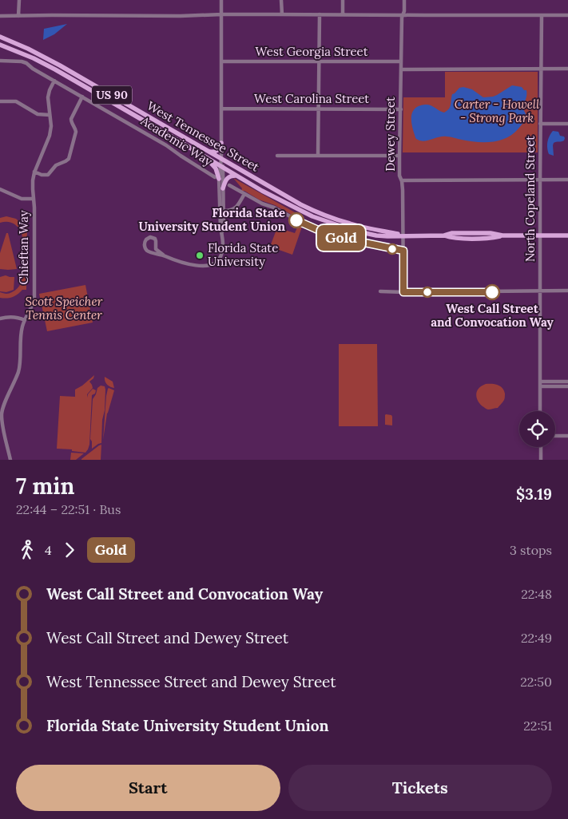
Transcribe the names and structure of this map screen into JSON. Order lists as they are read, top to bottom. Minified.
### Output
{"streets":{"main road":["US 90","West Tennessee Street"],"street":["West Georgia Street","West Carolina Street","Dewey Street","Academic Way","North Copeland Street","Chieftan Way"]},"crossings":[["West Georgia Street","Dewey Street"],["West Carolina Street","Dewey Street"],["Dewey Street","West Tennessee Street"],["West Tennessee Street","North Copeland Street"],["Academic Way","Chieftan Way"]],"parks":["Carter - Howell - Strong Park","Scott Speicher Tennis Center"],"places":["Florida State University Student Union","Florida State University","West Call Street and Convocation Way"],"lines":["bus line Gold"],"page":{"on_map":"Gold","heading":["7 min","22:44 – 22:51 · Bus","$3.19"],"legs":["4","Gold","3 stops"],"list":[{"name":"West Call Street and Convocation Way","value":"22:48"},{"name":"West Call Street and Dewey Street","value":"22:49"},{"name":"West Tennessee Street and Dewey Street","value":"22:50"},{"name":"Florida State University Student Union","value":"22:51"}],"buttons":["Start","Tickets"]}}
